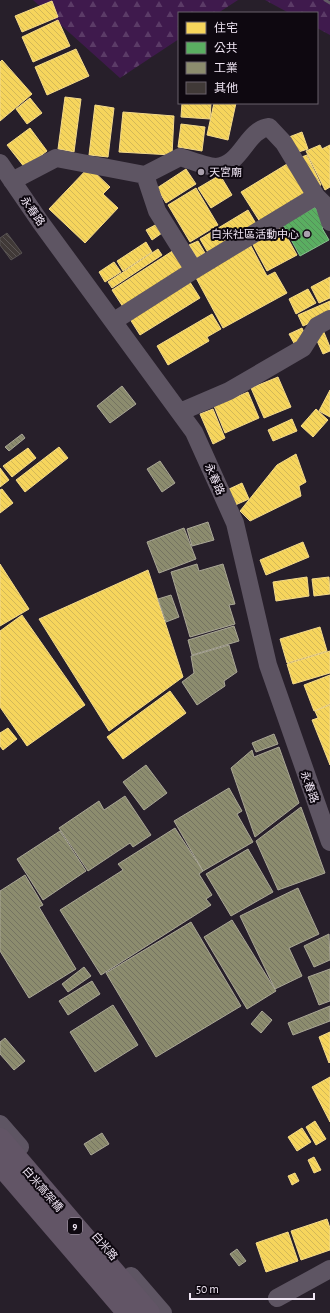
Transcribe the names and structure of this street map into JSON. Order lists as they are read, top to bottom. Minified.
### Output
{"streets":{"main road":["白米高架橋","9"],"street":["永春路","白米路"]},"places":["天宮廟","白米社區活動中心"],"legend":["住宅","公共","工業","其他"],"scale_bar":"50 m"}
